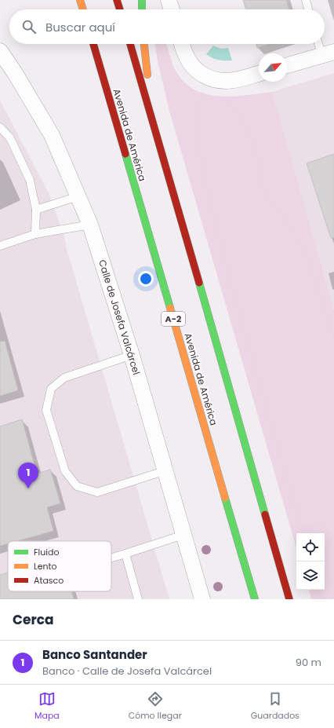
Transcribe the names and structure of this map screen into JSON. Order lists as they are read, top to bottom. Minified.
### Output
{"streets":{"highway":["Avenida de América","A-2"],"street":["Calle de Josefa Valcárcel"]},"legend":["Fluido","Lento","Atasco"],"north":"top right","page":{"search":"Buscar aquí","pins":"1","heading":"Cerca","list":[{"mark":"1","name":"Banco Santander","note":"Banco · Calle de Josefa Valcárcel","value":"90 m"}],"nav":["Mapa","Cómo llegar","Guardados"]}}
